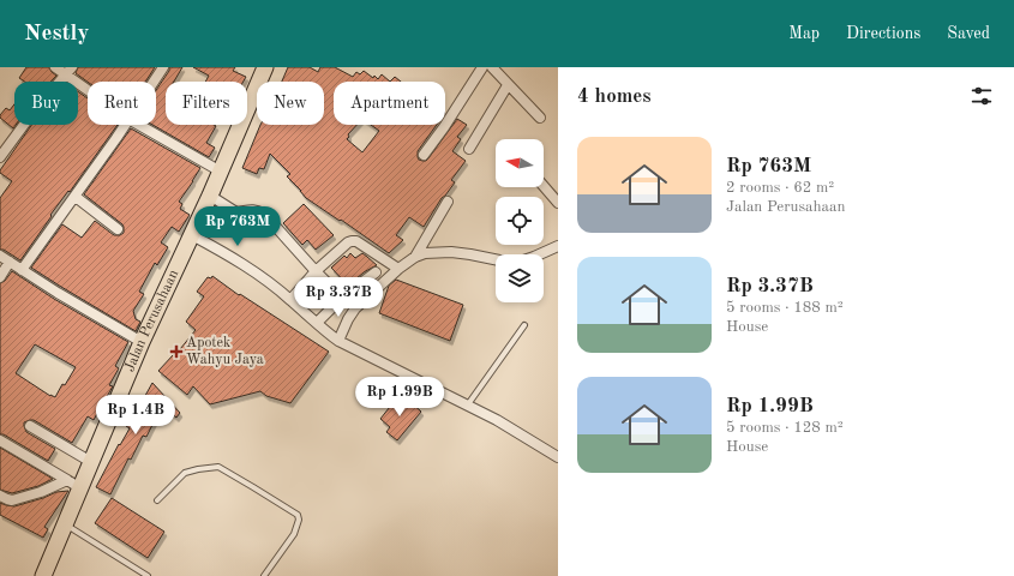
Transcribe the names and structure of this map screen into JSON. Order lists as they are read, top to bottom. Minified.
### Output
{"streets":{"main road":["Jalan Perusahaan"]},"places":{"health":["Apotek Wahyu Jaya"]},"north":"left","page":{"header":"Nestly","nav":["Map","Directions","Saved"],"heading":"4 homes","chip":["Buy","Rent","Filters","New","Apartment"],"list":[{"name":"Rp 763M","note":"2 rooms · 62 m² · Jalan Perusahaan"},{"name":"Rp 3.37B","note":"5 rooms · 188 m² · House"},{"name":"Rp 1.99B","note":"5 rooms · 128 m² · House"}],"price":["Rp 763M","Rp 3.37B","Rp 1.99B","Rp 1.4B"]}}
